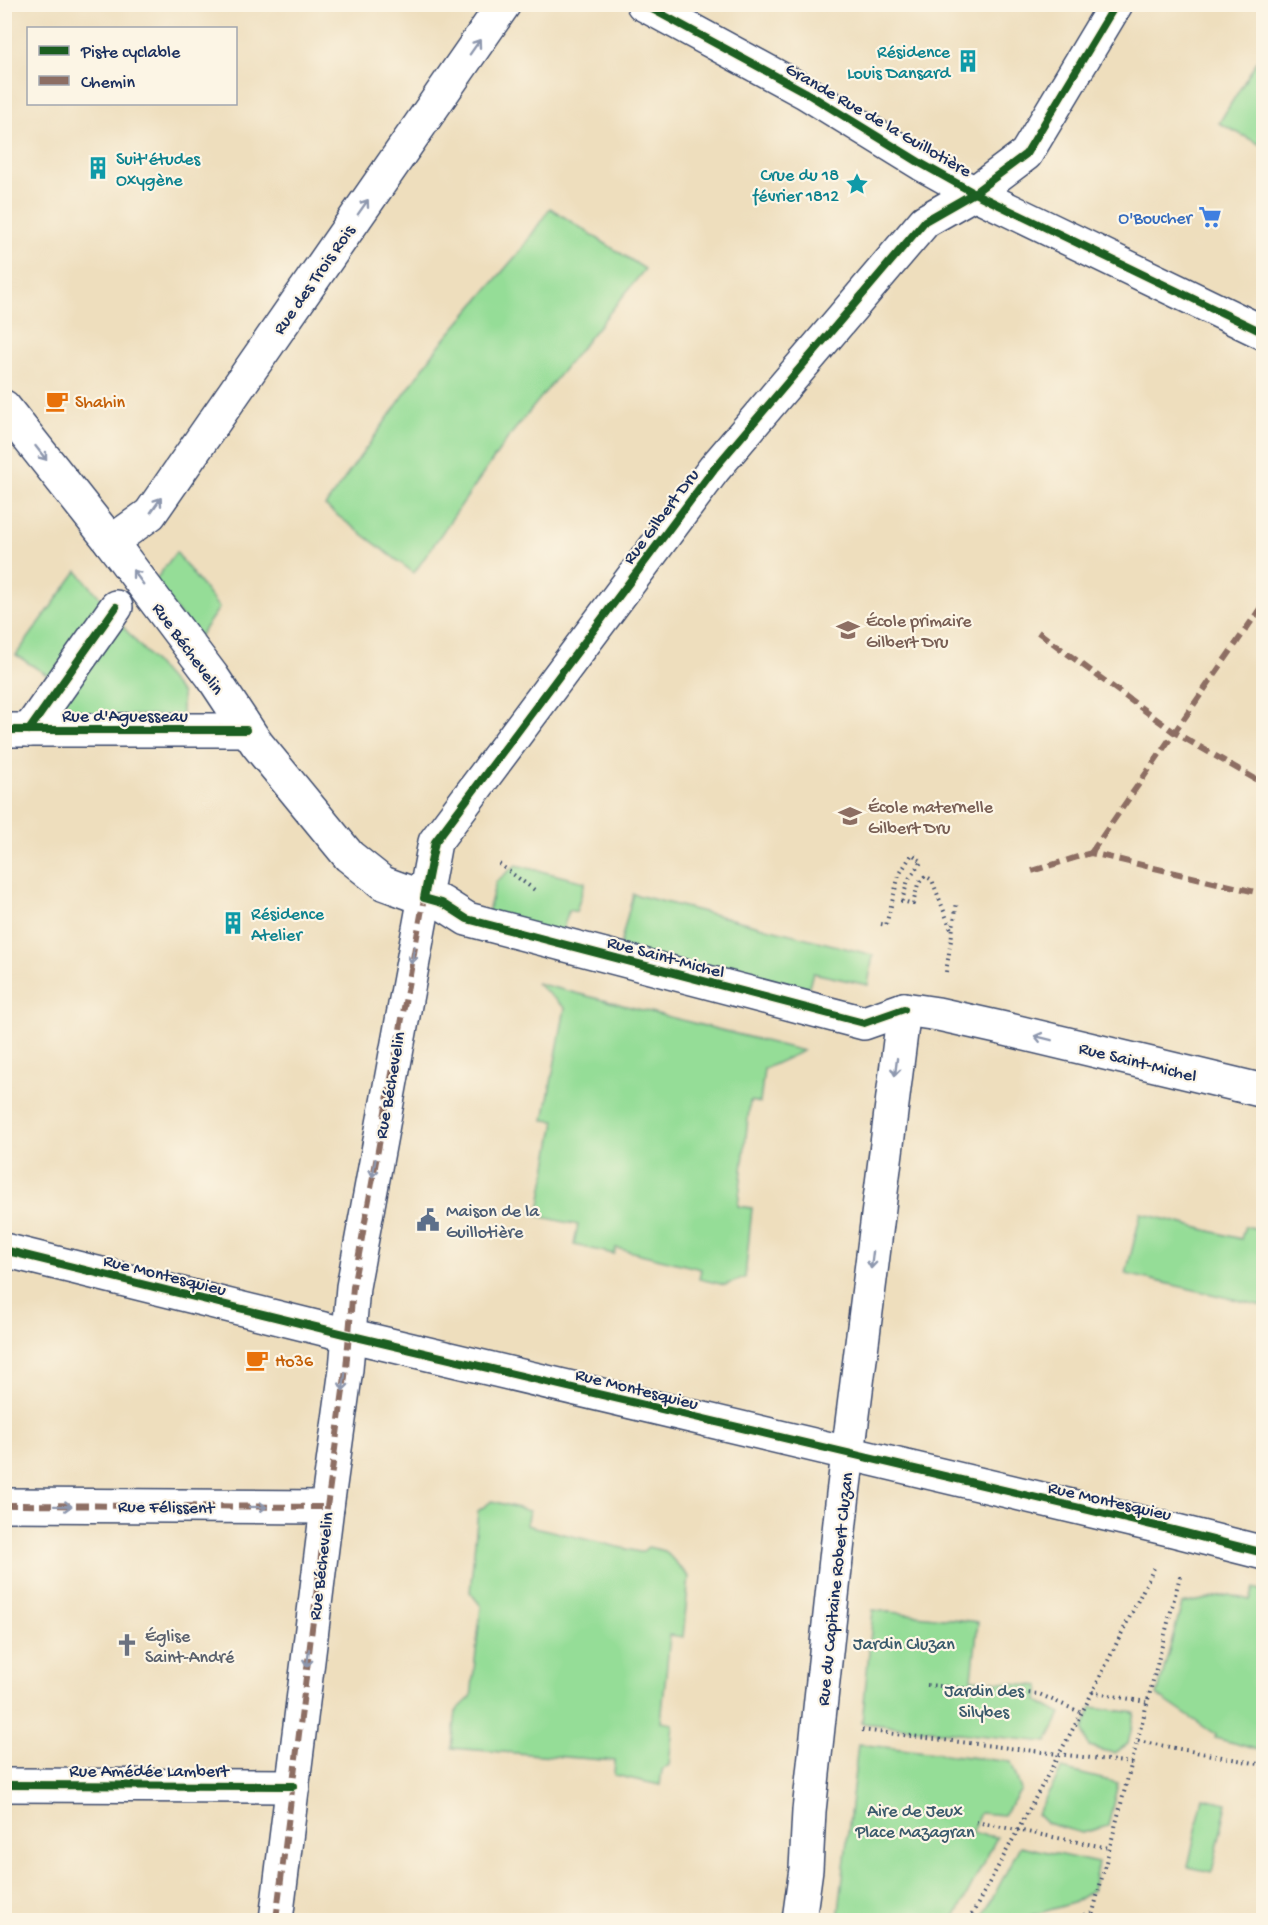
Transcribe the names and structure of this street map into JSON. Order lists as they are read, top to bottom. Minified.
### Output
{"streets":{"street":["Grande Rue de la Guillotière","Rue des Trois Rois","Rue Gilbert Dru","Rue Béchevelin","Rue d'Aguesseau","Rue Saint-Michel","Rue Montesquieu","Rue Félissent","Rue du Capitaine Robert Cluzan","Rue Amédée Lambert"]},"crossings":[["Grande Rue de la Guillotière","Rue Gilbert Dru"],["Rue des Trois Rois","Rue Béchevelin"],["Rue Gilbert Dru","Rue Béchevelin"],["Rue Gilbert Dru","Rue Saint-Michel"],["Rue Béchevelin","Rue d'Aguesseau"],["Rue Béchevelin","Rue Saint-Michel"],["Rue Béchevelin","Rue Montesquieu"],["Rue Béchevelin","Rue Félissent"],["Rue Béchevelin","Rue Amédée Lambert"],["Rue Saint-Michel","Rue du Capitaine Robert Cluzan"],["Rue Montesquieu","Rue du Capitaine Robert Cluzan"]],"one_way":["Rue des Trois Rois","Rue Saint-Michel","Rue Félissent","Rue du Capitaine Robert Cluzan"],"parks":["Jardin Cluzan","Jardin des Silybes","Aire de Jeux Place Mazagran"],"places":{"building":["Résidence Louis Dansard","Suit'études Oxygène","Résidence Atelier"],"place":["Crue du 18 février 1812"],"supermarket":["O'Boucher"],"cafe":["Shahin","Ho36"],"school or university":["École primaire Gilbert Dru","École maternelle Gilbert Dru"],"public building":["Maison de la Guillotière"],"church":["Église Saint-André"]},"legend":["Piste cyclable","Chemin"]}
